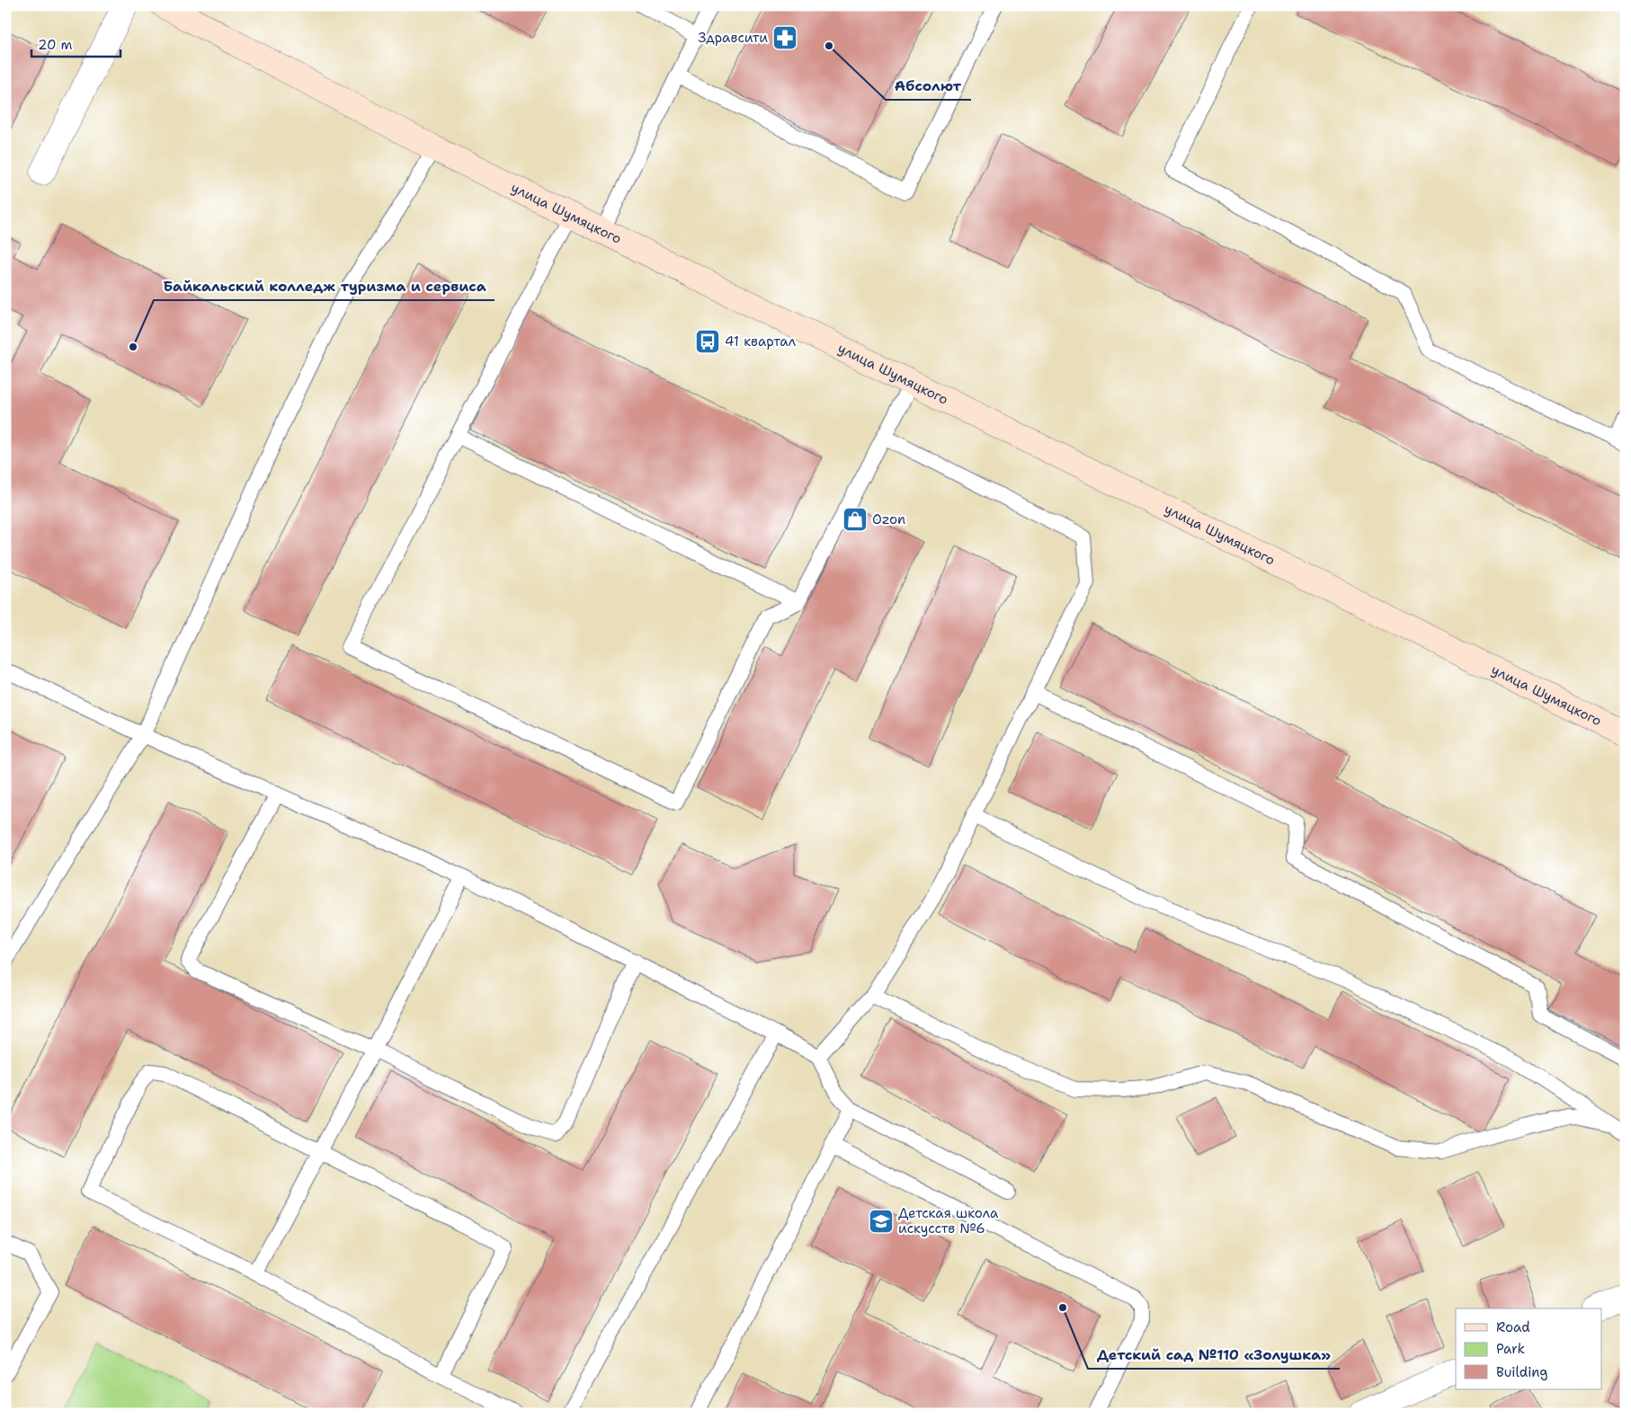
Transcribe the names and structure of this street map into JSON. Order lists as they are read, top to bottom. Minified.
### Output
{"streets":{"main road":["улица Шумяцкого"]},"places":{"pharmacy":["Здравсити"],"other":["Абсолют","Байкальский колледж туризма и сервиса","Детский сад №110 «Золушка»"],"bus stop":["41 квартал"],"shop":["Ozon"],"school or university":["Детская школа искусств №6"]},"legend":["Road","Park","Building"],"scale_bar":"20 m"}
